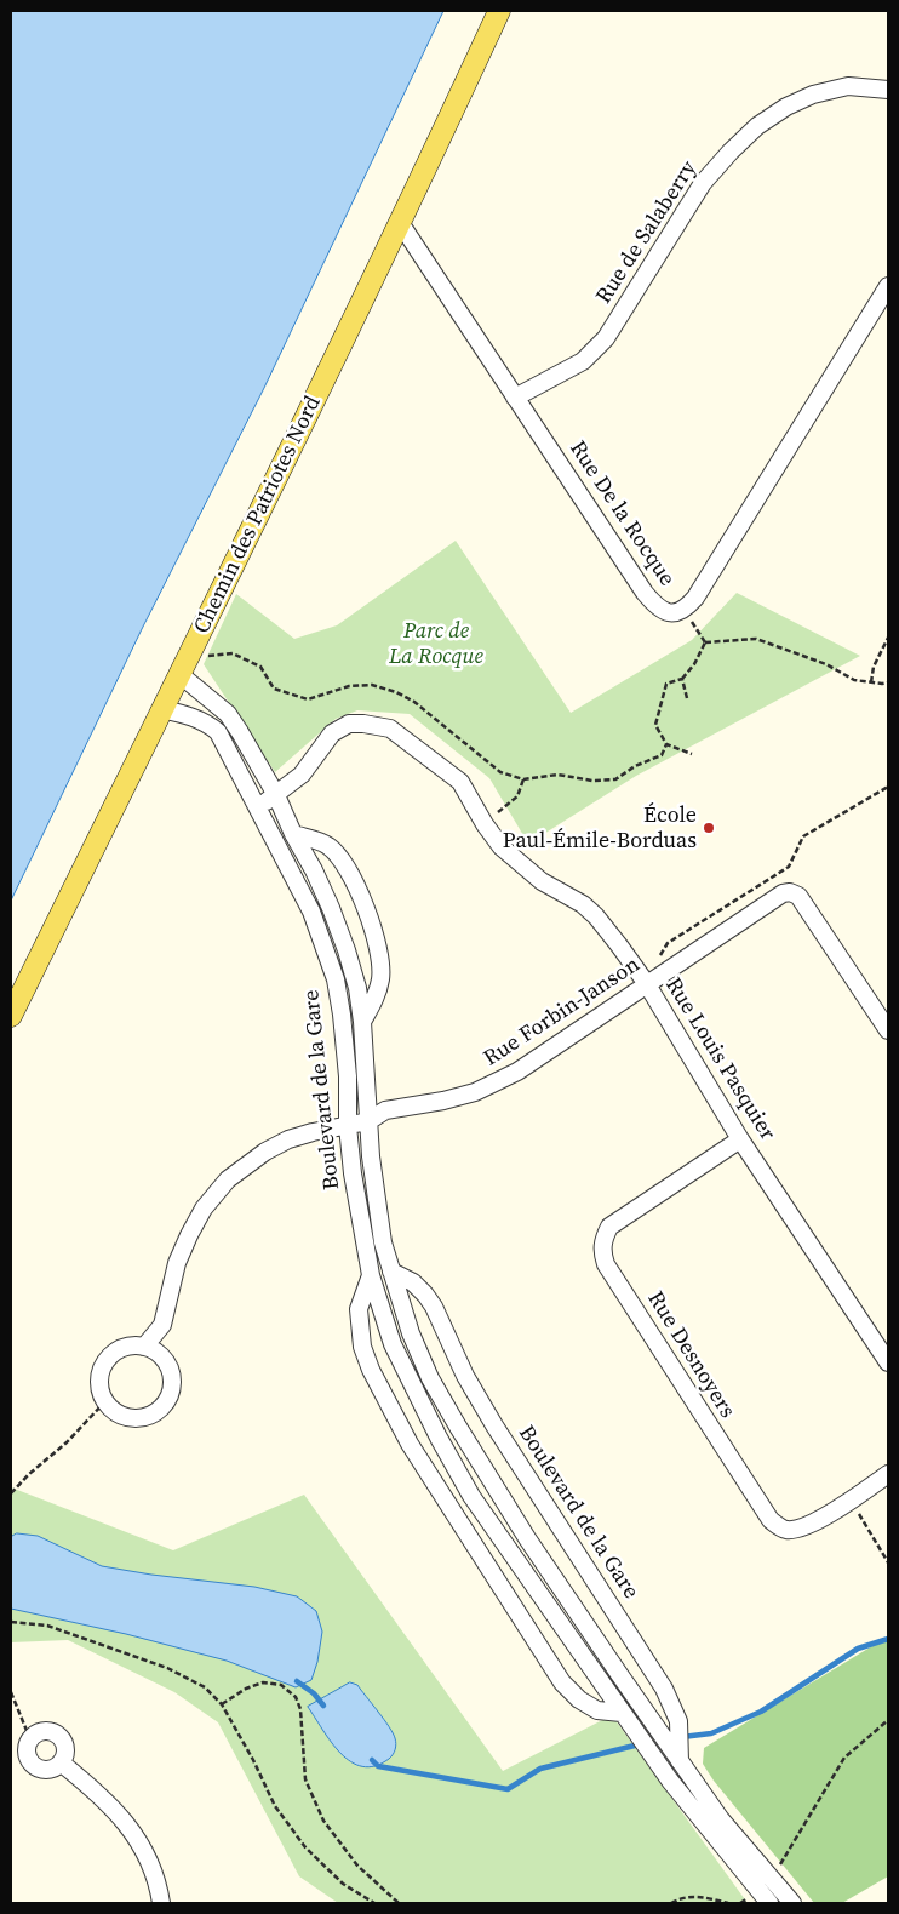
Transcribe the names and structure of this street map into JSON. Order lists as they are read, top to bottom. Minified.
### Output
{"streets":{"main road":["Chemin des Patriotes Nord"],"street":["Rue de Salaberry","Rue De la Rocque","Rue Forbin-Janson","Rue Louis Pasquier","Boulevard de la Gare","Rue Desnoyers"]},"crossings":[["Rue de Salaberry","Rue De la Rocque"],["Rue De la Rocque","Chemin des Patriotes Nord"],["Chemin des Patriotes Nord","Boulevard de la Gare"],["Rue Forbin-Janson","Rue Louis Pasquier"],["Rue Forbin-Janson","Boulevard de la Gare"],["Rue Louis Pasquier","Boulevard de la Gare"],["Rue Louis Pasquier","Rue Desnoyers"]],"parks":["Parc de La Rocque"],"places":["École Paul-Émile-Borduas"]}
